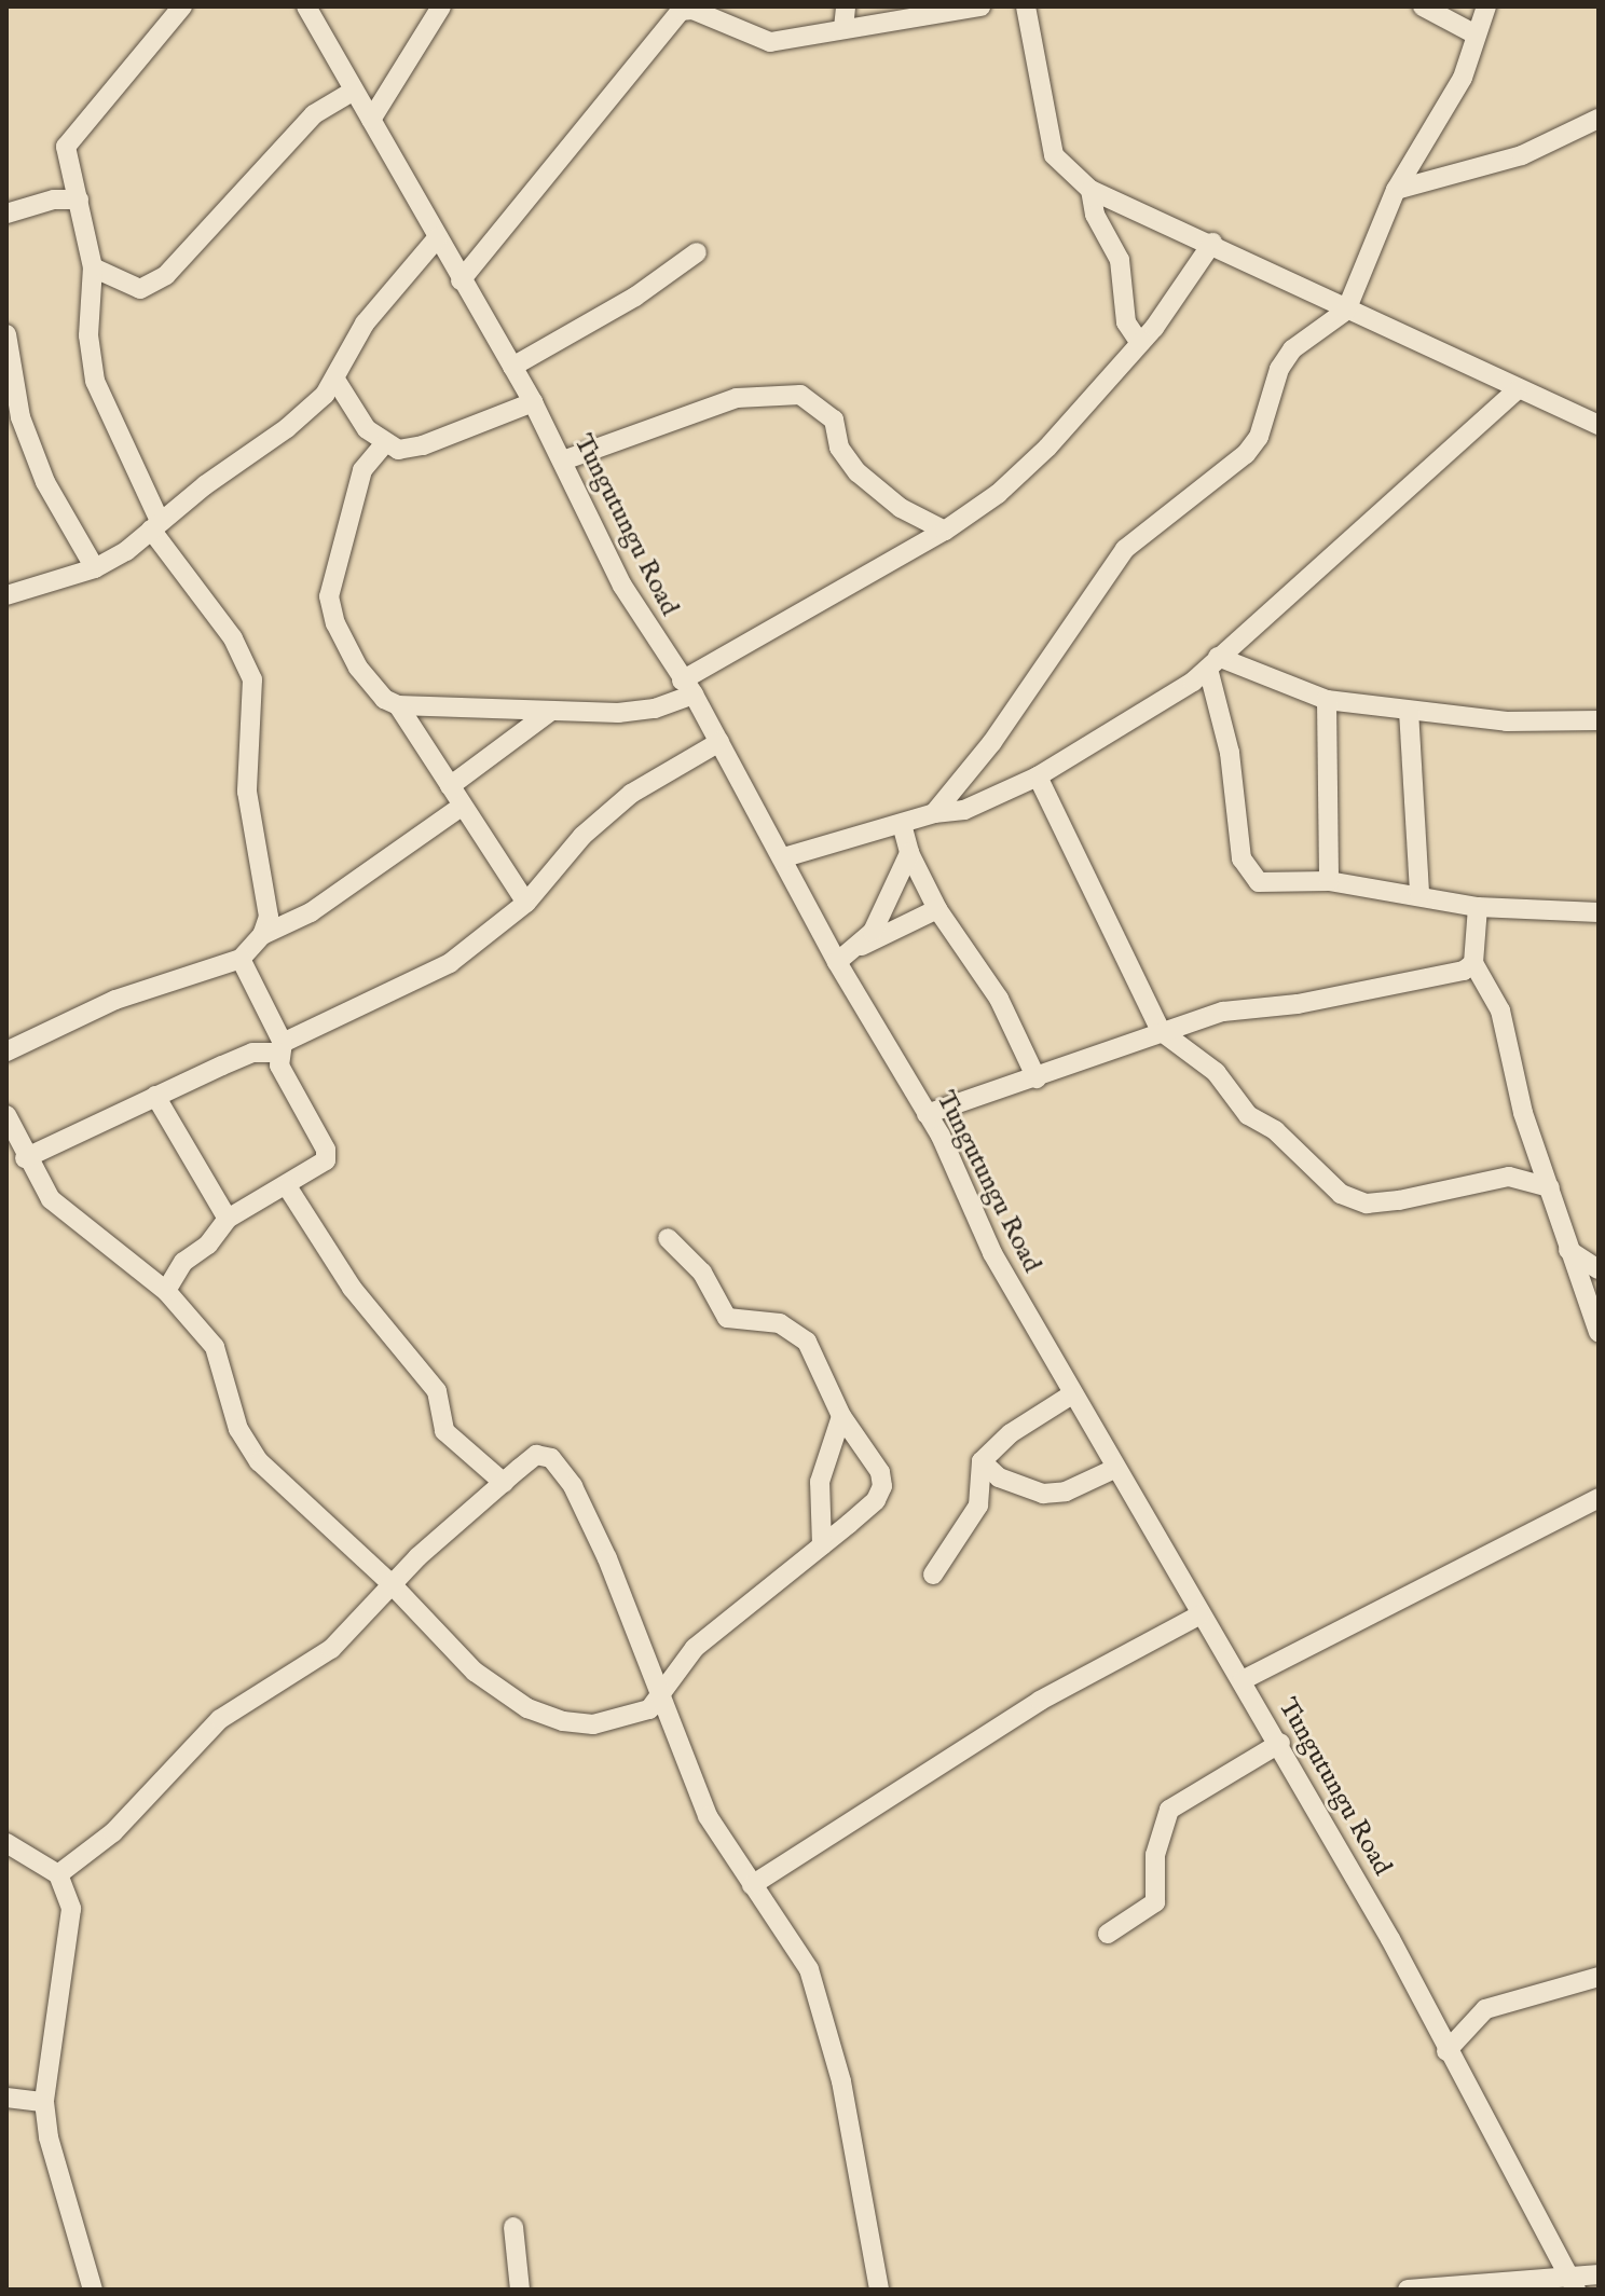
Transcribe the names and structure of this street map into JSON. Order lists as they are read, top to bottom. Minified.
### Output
{"streets":{"street":["Tungutungu Road"]}}
